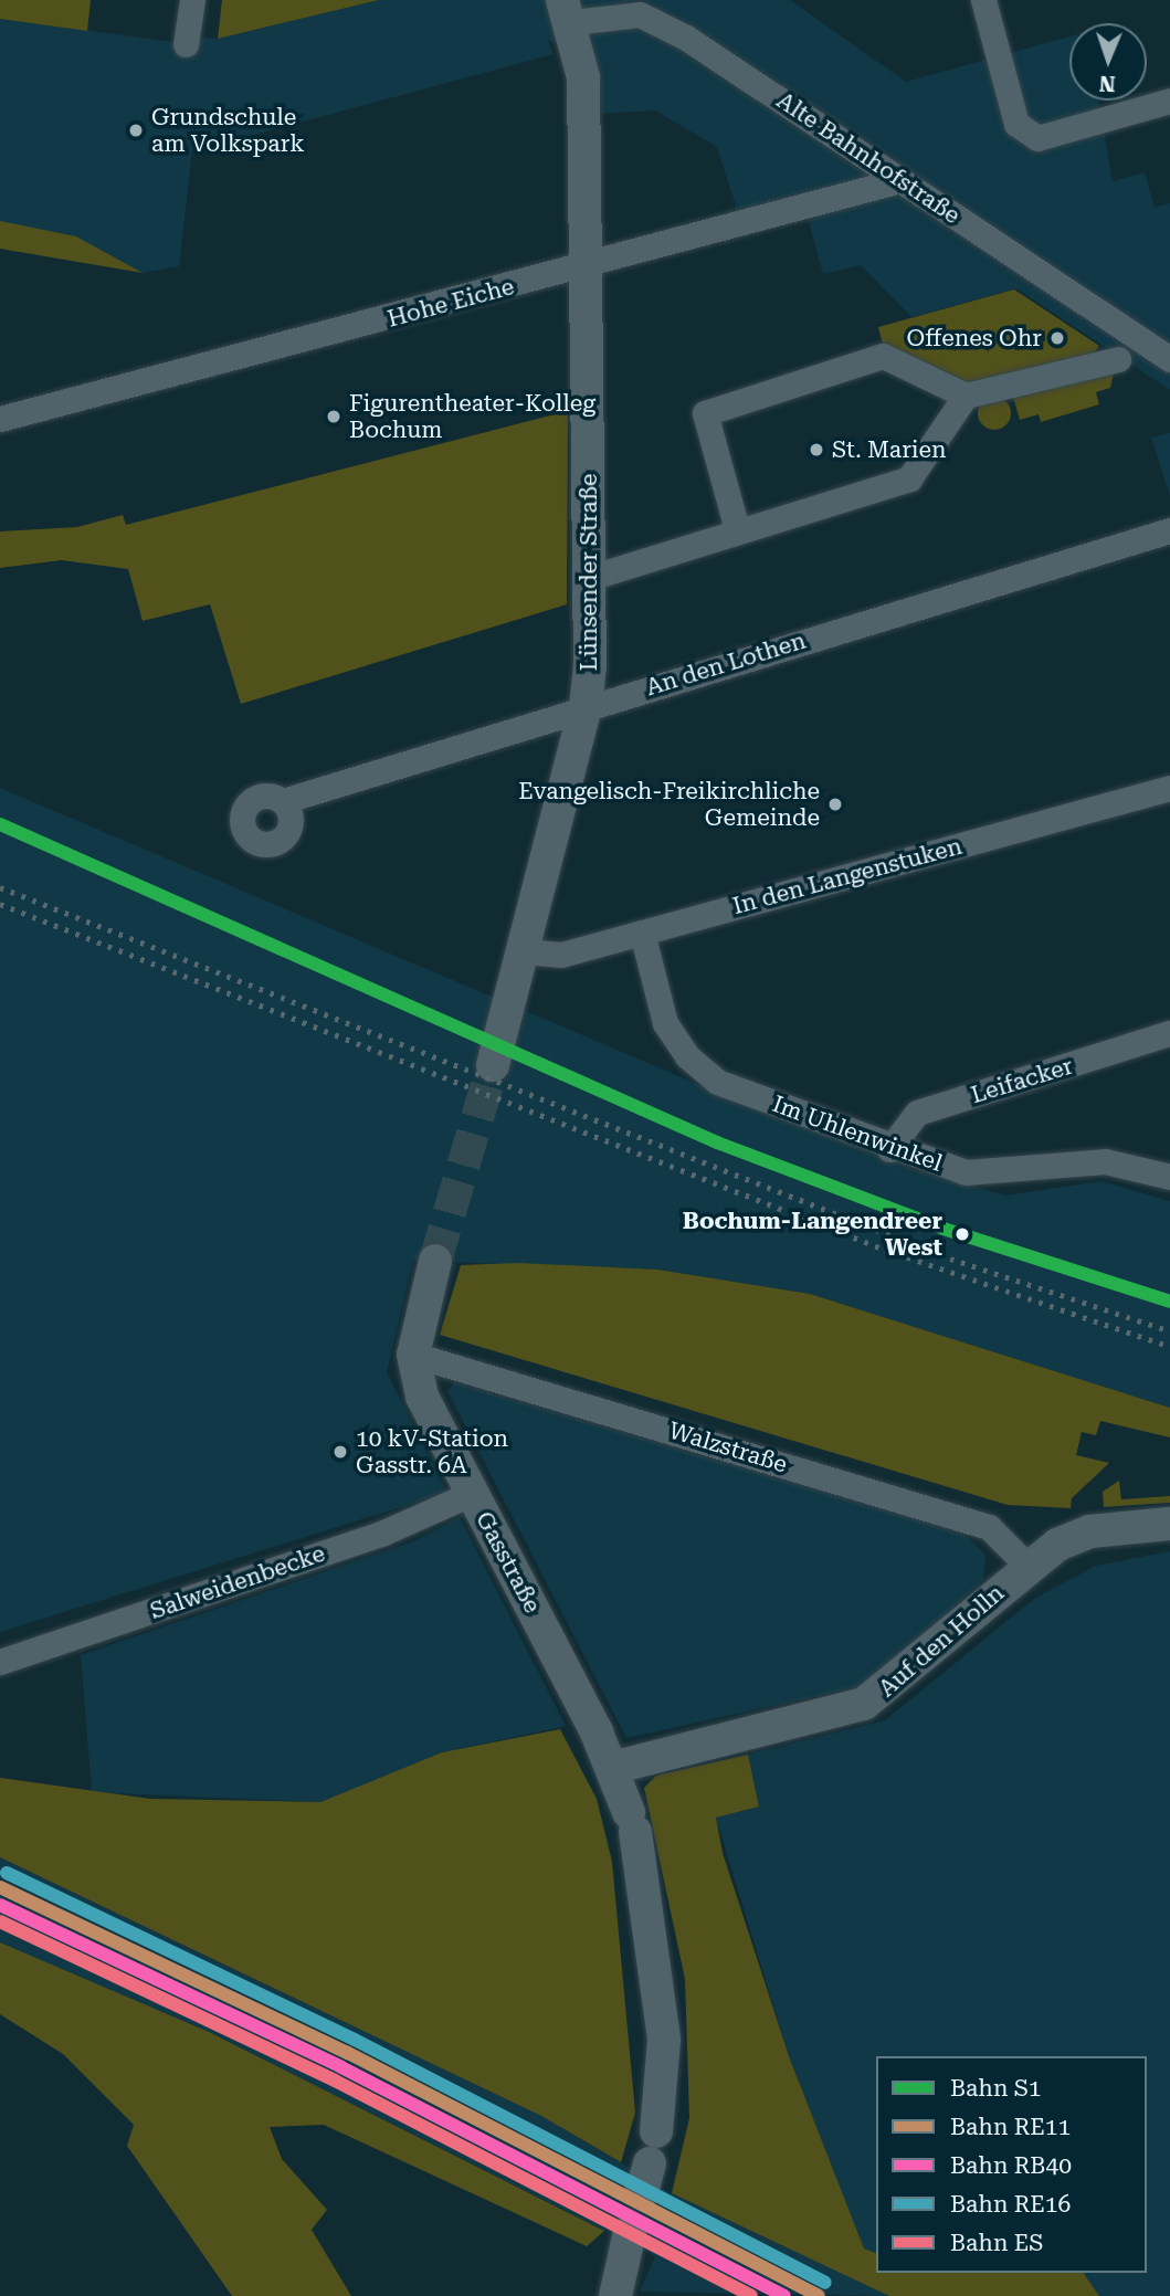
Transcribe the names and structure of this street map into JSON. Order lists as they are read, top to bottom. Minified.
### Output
{"streets":{"street":["Alte Bahnhofstraße","Hohe Eiche","Lünsender Straße","An den Lothen","In den Langenstuken","Leifacker","Im Uhlenwinkel","Walzstraße","Gasstraße","Salweidenbecke","Auf den Holln"]},"crossings":[["Alte Bahnhofstraße","Hohe Eiche"],["Alte Bahnhofstraße","Lünsender Straße"],["Hohe Eiche","Lünsender Straße"],["Lünsender Straße","An den Lothen"],["Lünsender Straße","In den Langenstuken"],["In den Langenstuken","Im Uhlenwinkel"],["Leifacker","Im Uhlenwinkel"],["Walzstraße","Gasstraße"],["Walzstraße","Auf den Holln"],["Gasstraße","Salweidenbecke"],["Gasstraße","Auf den Holln"]],"places":["Grundschule am Volkspark","Offenes Ohr","Figurentheater-Kolleg Bochum","St. Marien","Evangelisch-Freikirchliche Gemeinde","Bochum-Langendreer West","10 kV-Station Gasstr. 6A"],"lines":["rail line S1","rail line RE16","rail line RE11","rail line RB40","rail line ES"],"legend":["Bahn S1","Bahn RE11","Bahn RB40","Bahn RE16","Bahn ES"],"north":"bottom"}
